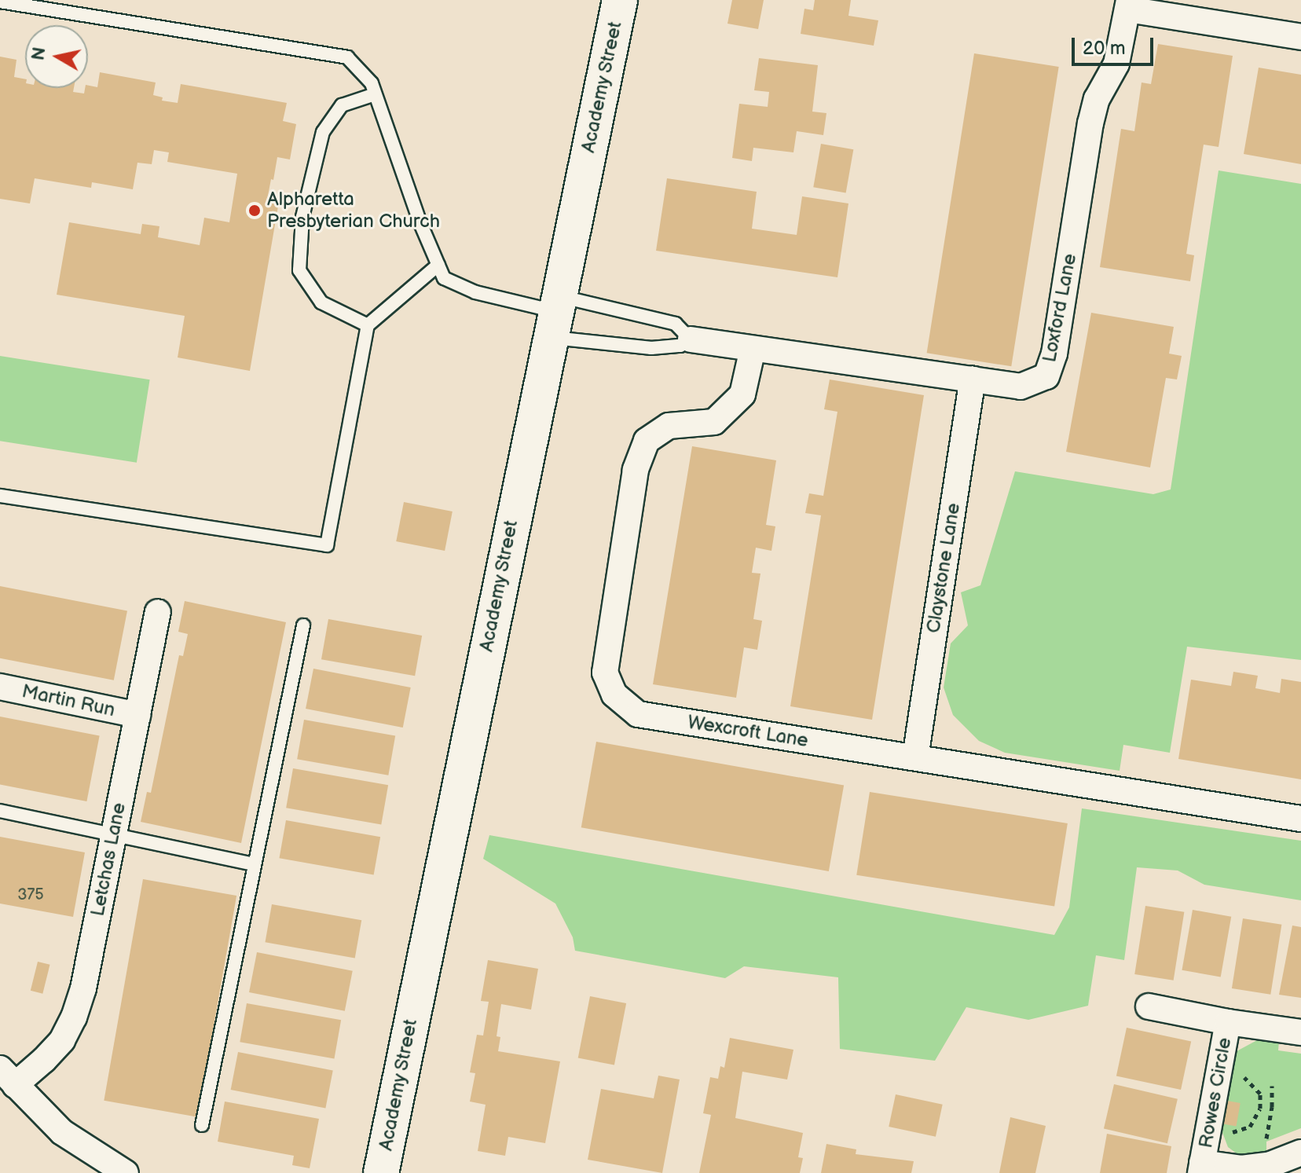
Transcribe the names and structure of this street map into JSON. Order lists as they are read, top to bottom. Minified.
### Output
{"streets":{"street":["Academy Street","Loxford Lane","Claystone Lane","Martin Run","Wexcroft Lane","Letchas Lane","Rowes Circle"]},"crossings":[["Loxford Lane","Claystone Lane"],["Loxford Lane","Wexcroft Lane"],["Claystone Lane","Wexcroft Lane"],["Martin Run","Letchas Lane"]],"places":["Alpharetta Presbyterian Church"],"house_numbers":["375"],"scale_bar":"20 m","north":"left"}
